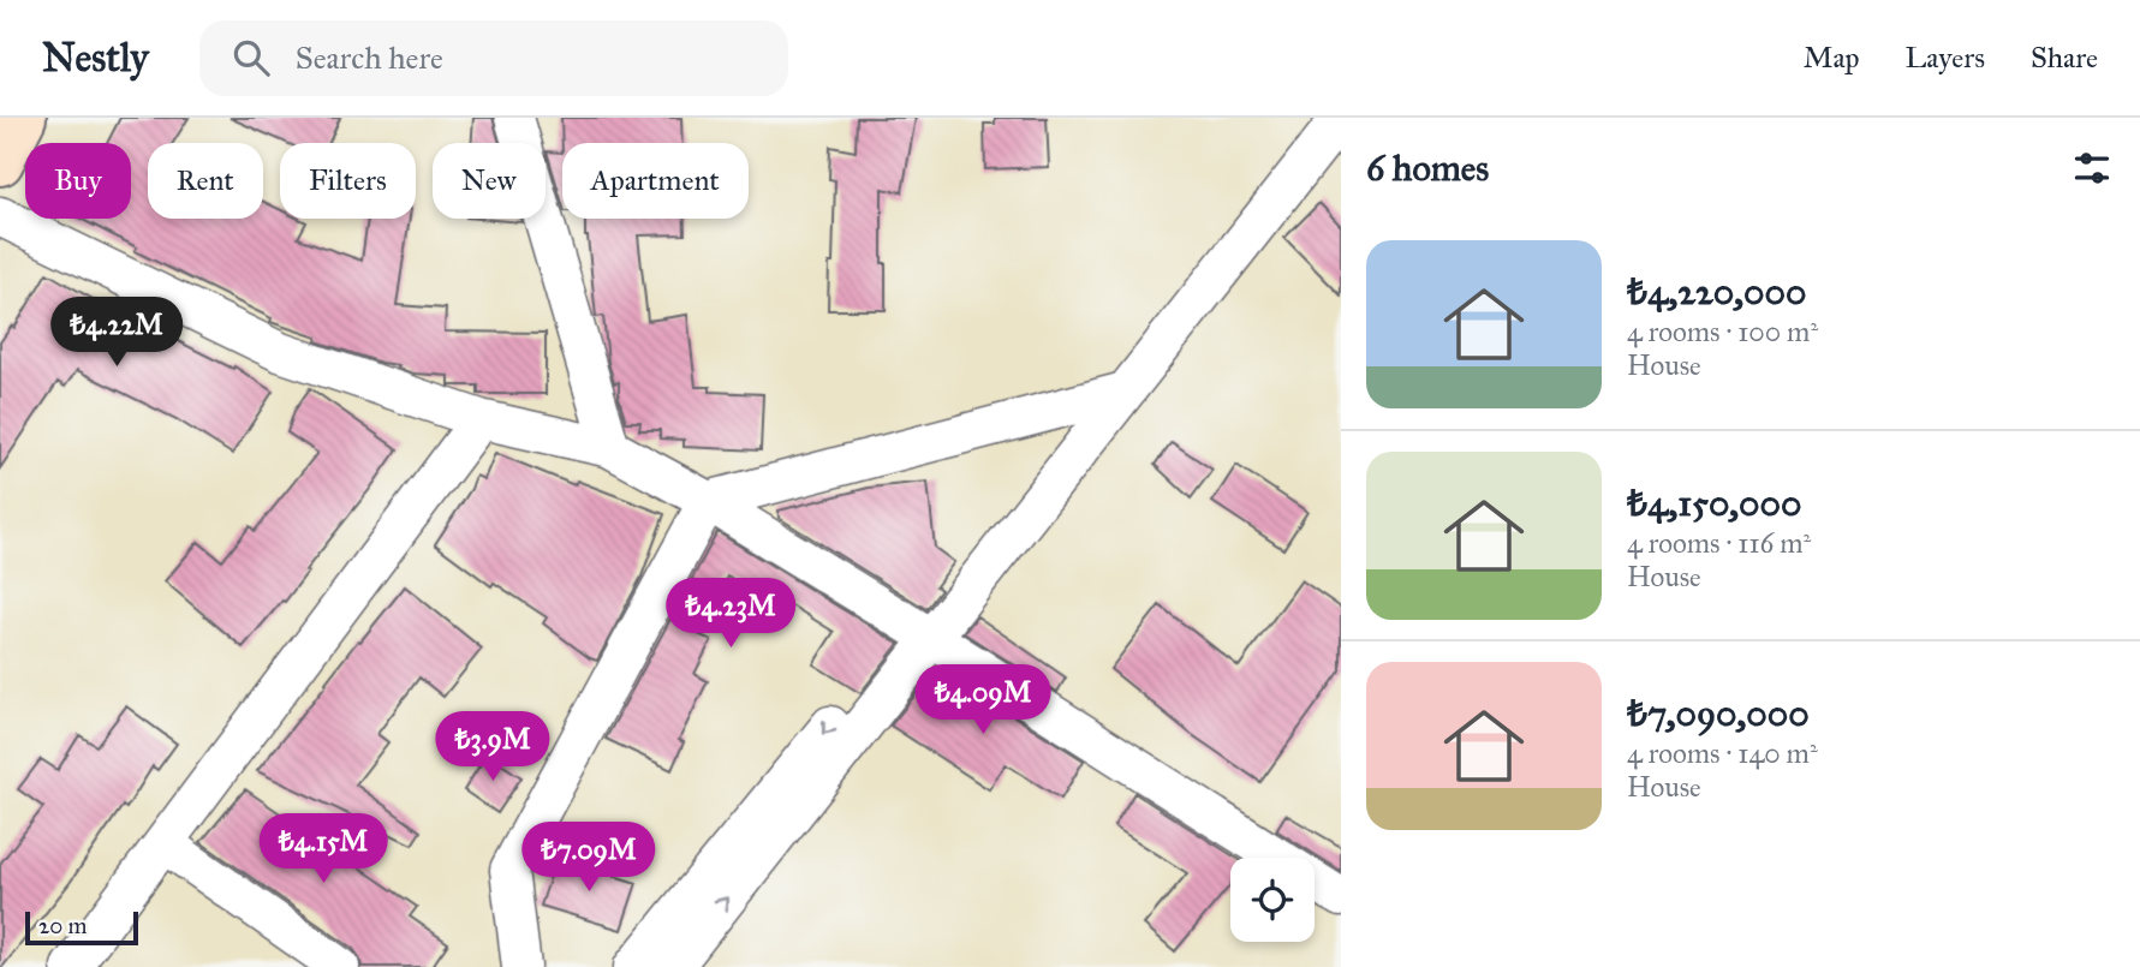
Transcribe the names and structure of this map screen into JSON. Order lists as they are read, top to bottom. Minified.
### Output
{"scale_bar":"20 m","page":{"header":"Nestly","search":"Search here","nav":["Map","Layers","Share"],"heading":"6 homes","chip":["Buy","Rent","Filters","New","Apartment"],"list":[{"name":"₺4,220,000","note":"4 rooms · 100 m² · House"},{"name":"₺4,150,000","note":"4 rooms · 116 m² · House"},{"name":"₺7,090,000","note":"4 rooms · 140 m² · House"}],"price":["₺4.22M","₺4.23M","₺4.09M","₺3.9M","₺4.15M","₺7.09M"],"scale":"20 m"}}
